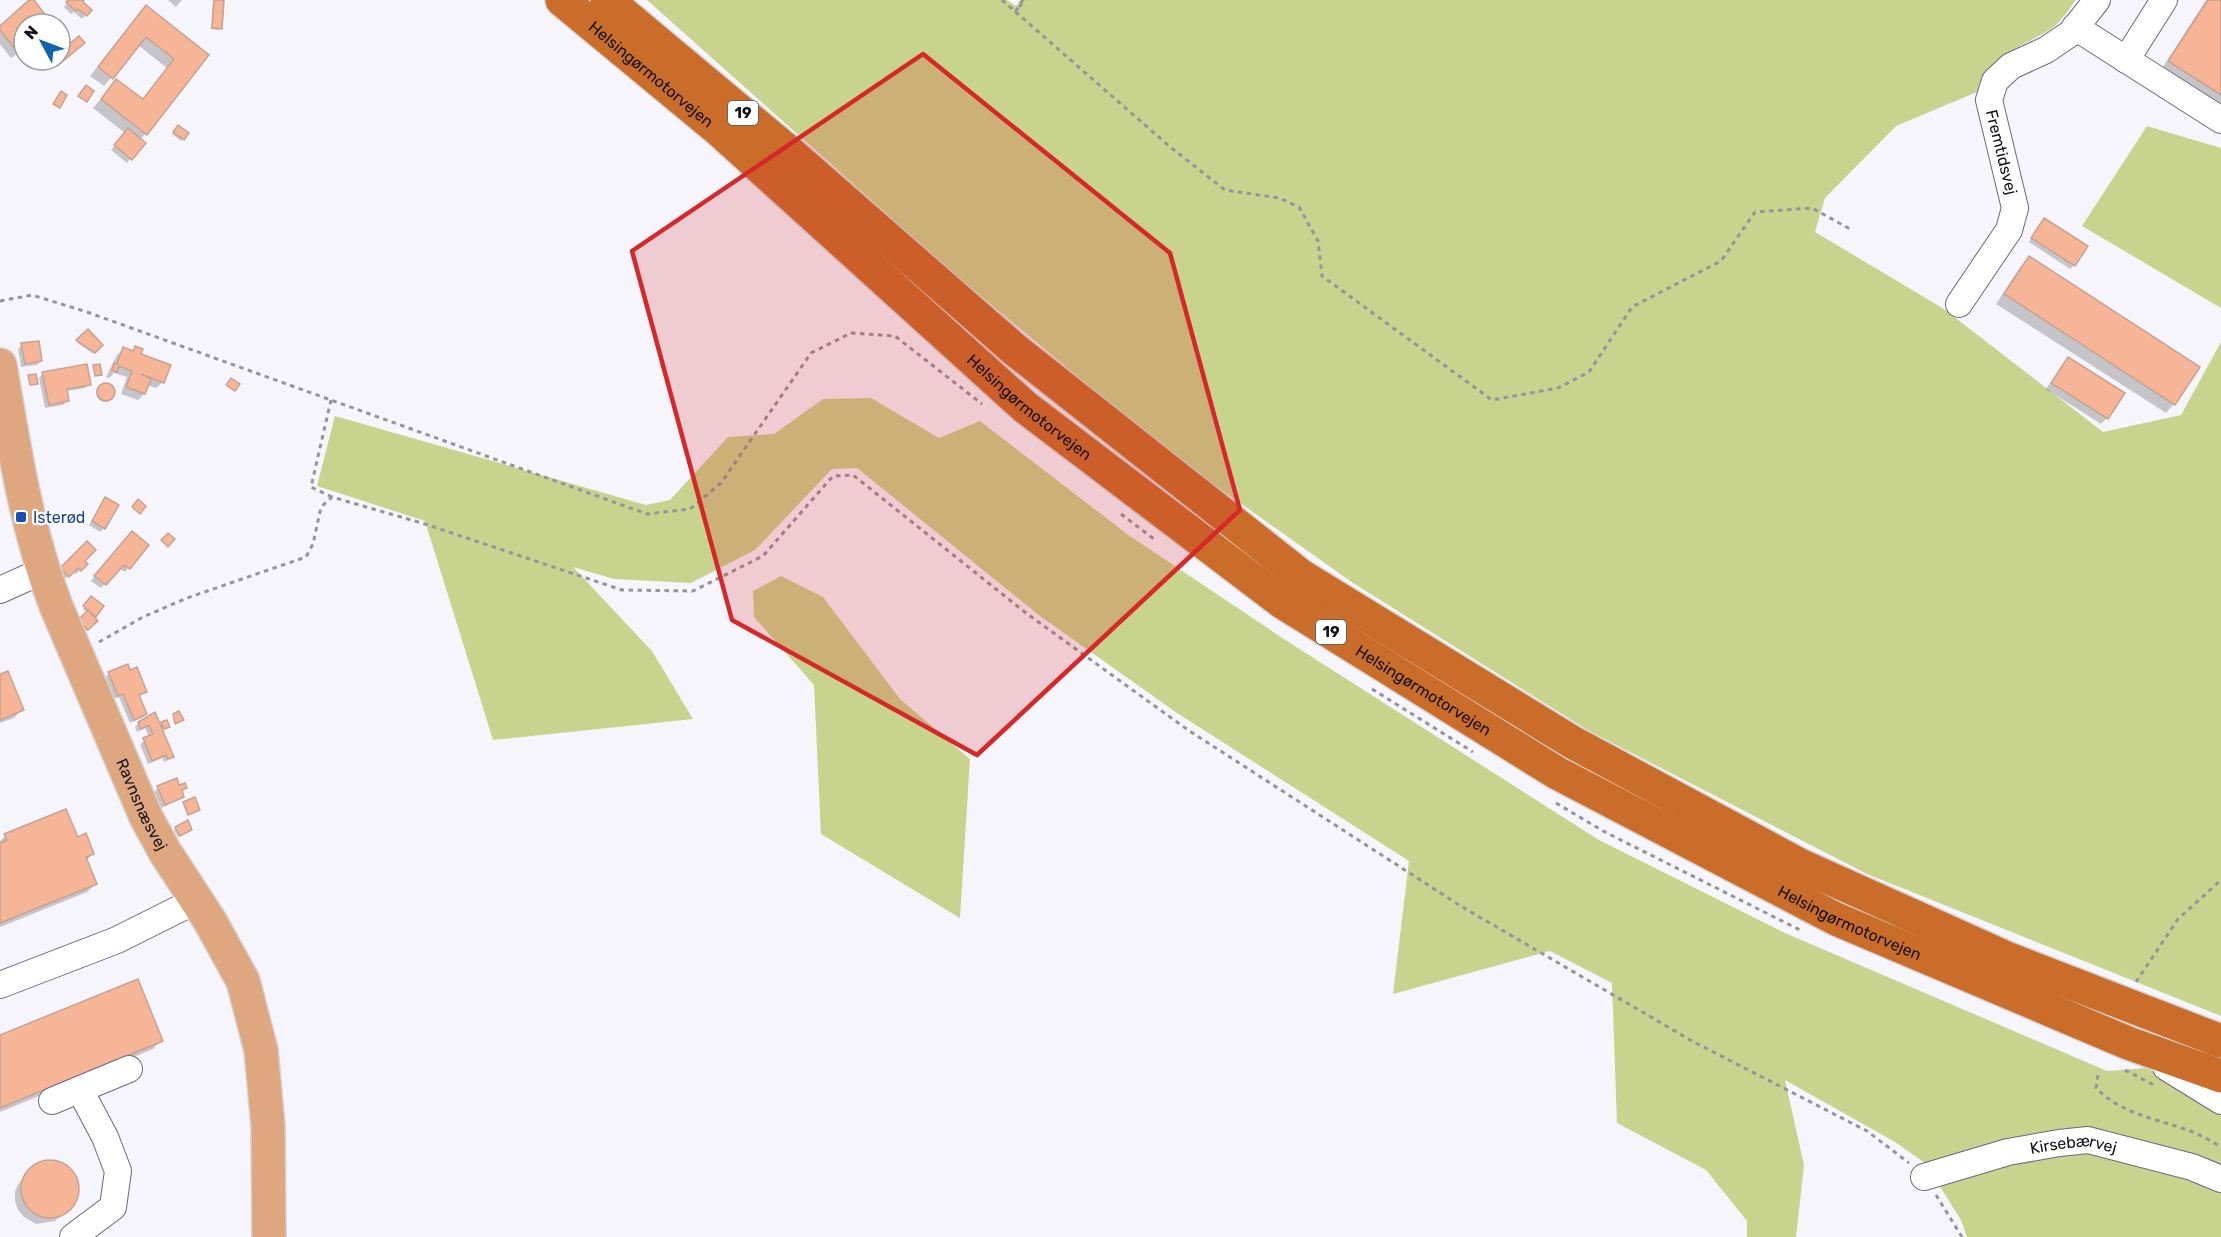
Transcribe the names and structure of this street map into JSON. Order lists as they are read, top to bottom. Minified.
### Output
{"streets":{"highway":["Helsingørmotorvejen","19"],"main road":["Ravnsnæsvej"],"street":["Fremtidsvej","Kirsebærvej"]},"places":{"transit":["Isterød"]},"north":"top left"}
